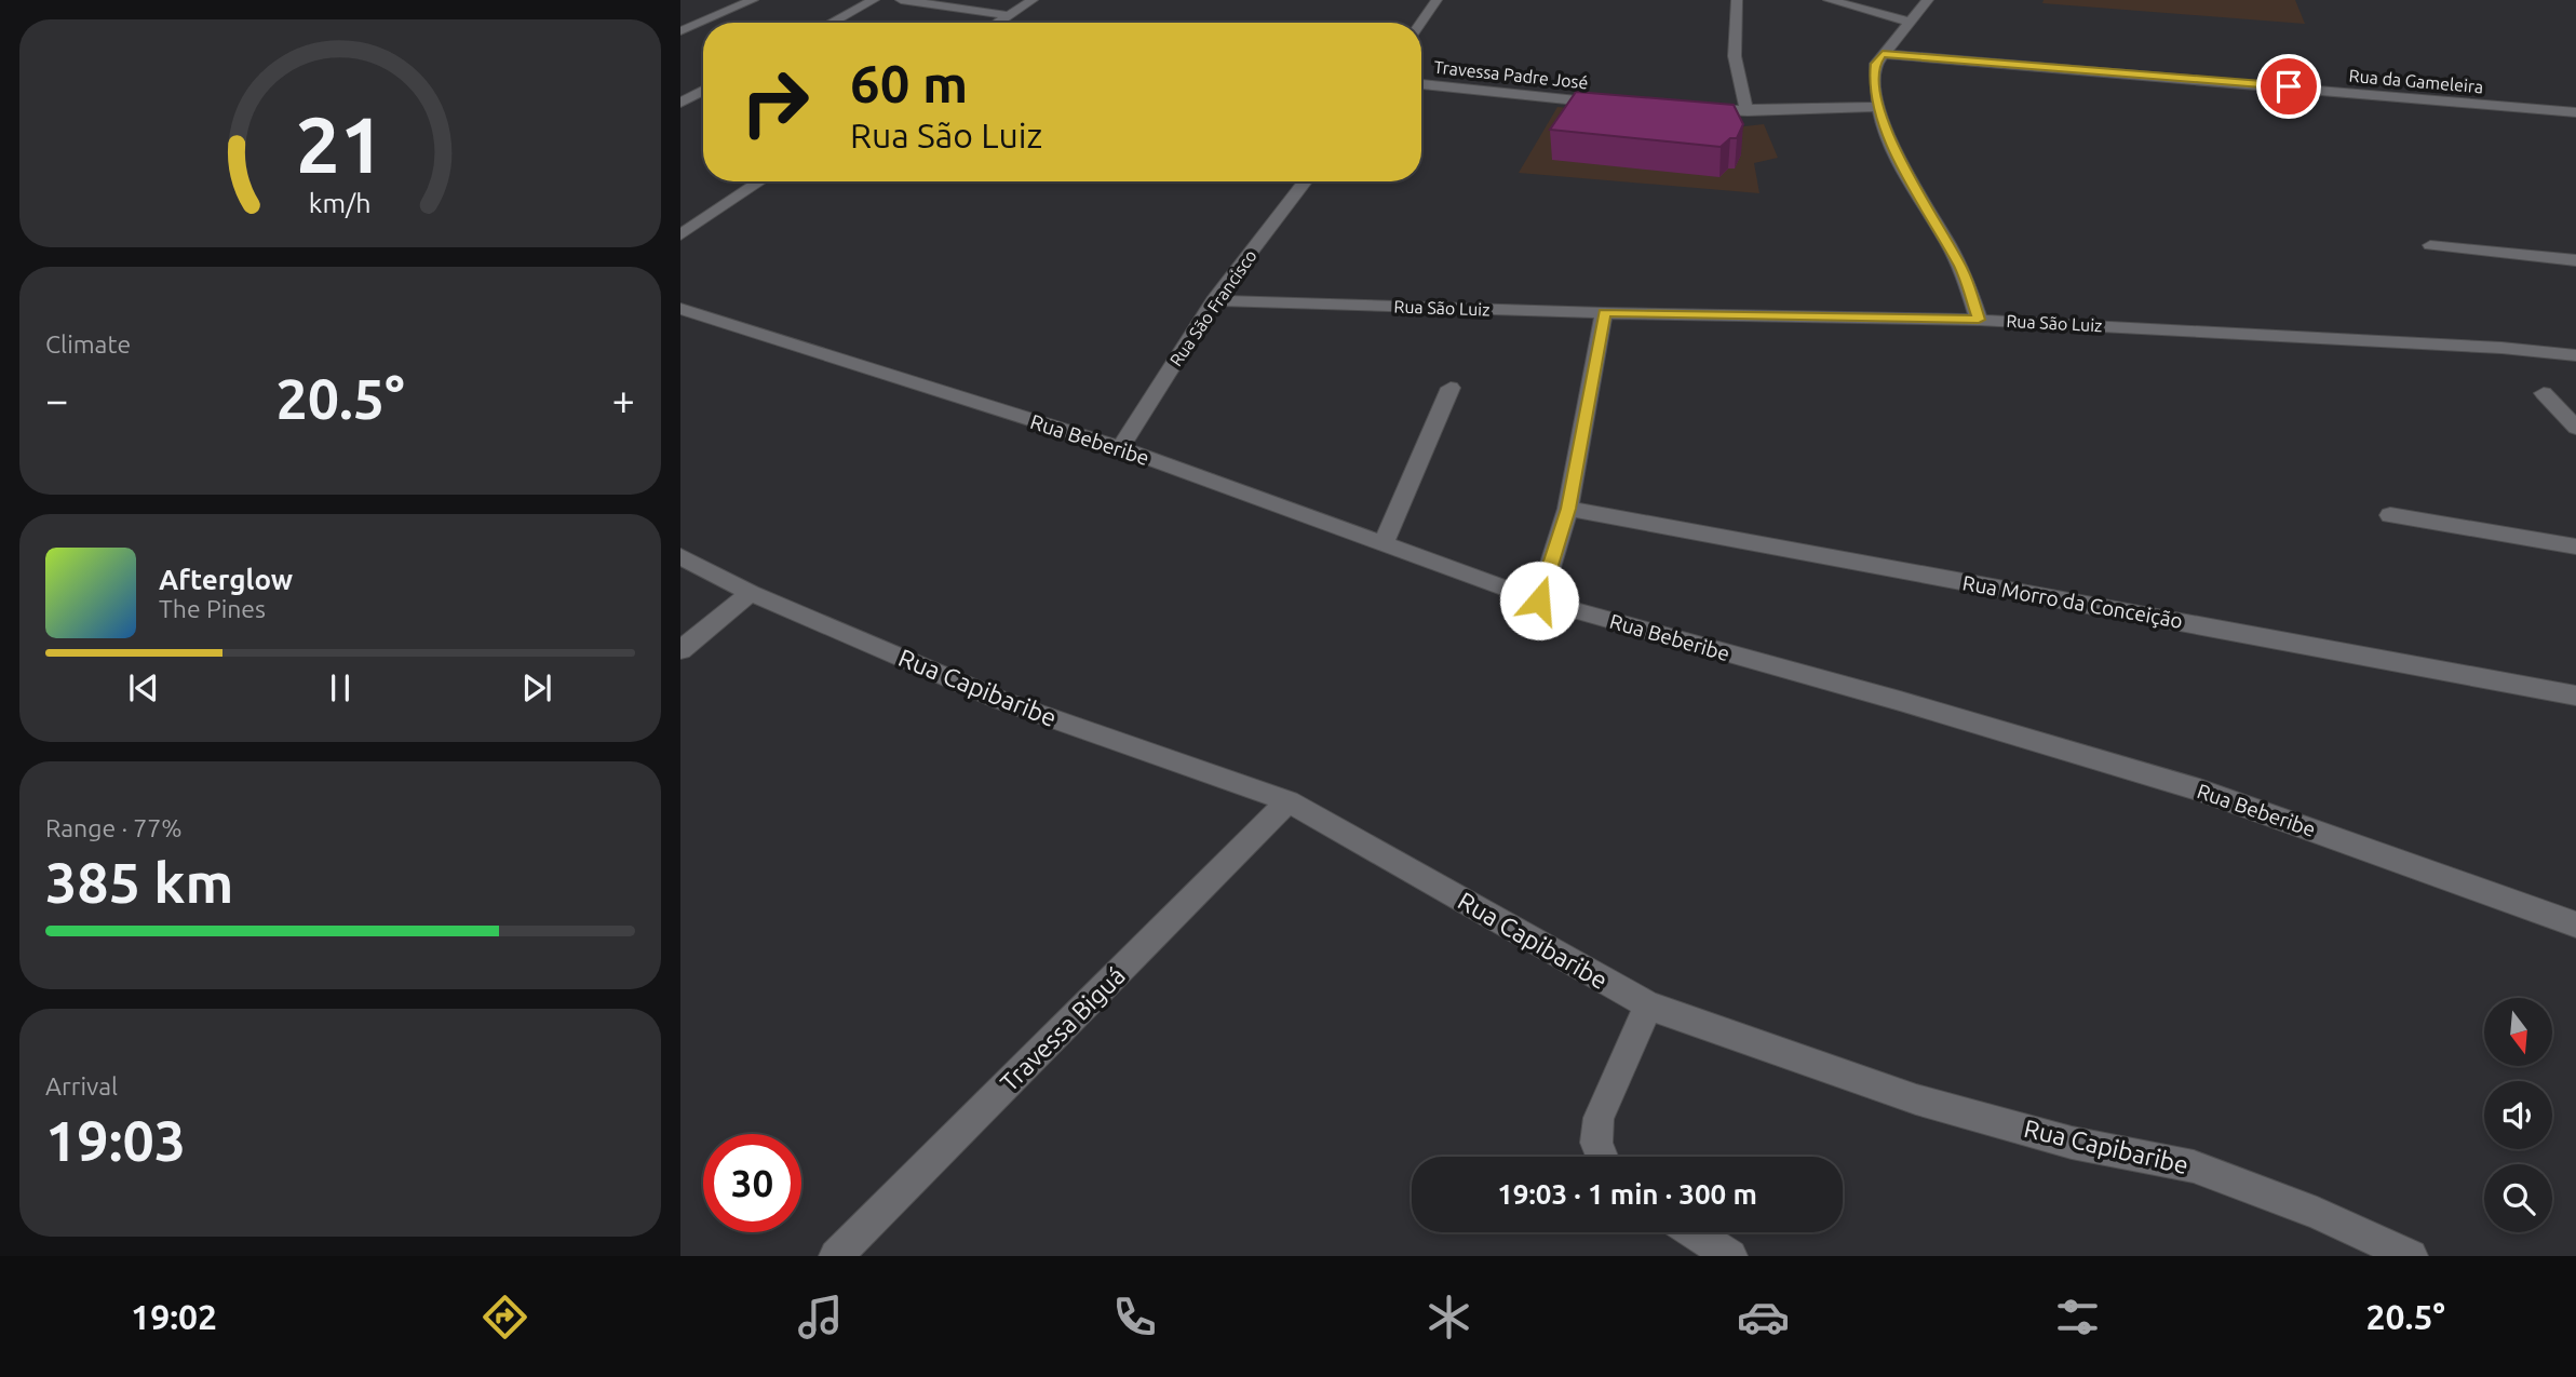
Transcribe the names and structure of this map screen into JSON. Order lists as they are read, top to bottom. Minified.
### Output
{"streets":{"street":["Travessa Padre José","Rua da Gameleira","Rua São Francisco","Rua São Luiz","Rua Beberibe","Rua Morro da Conceição","Rua Capibaribe","Travessa Biguá"]},"crossings":[["Rua São Francisco","Rua São Luiz"],["Rua São Francisco","Rua Beberibe"],["Rua Capibaribe","Travessa Biguá"]],"north":"bottom","page":{"turn":["60 m","Rua São Luiz"],"tile":["Climate",["Range · 77%","385 km"],["Arrival","19:03"]],"heat":["−","20.5°","+"],"song":["Afterglow","The Pines"],"limit":"30","trip":"19:03 · 1 min · 300 m","tabs":["19:02","20.5°"],"gauge":["21","km/h"]}}
